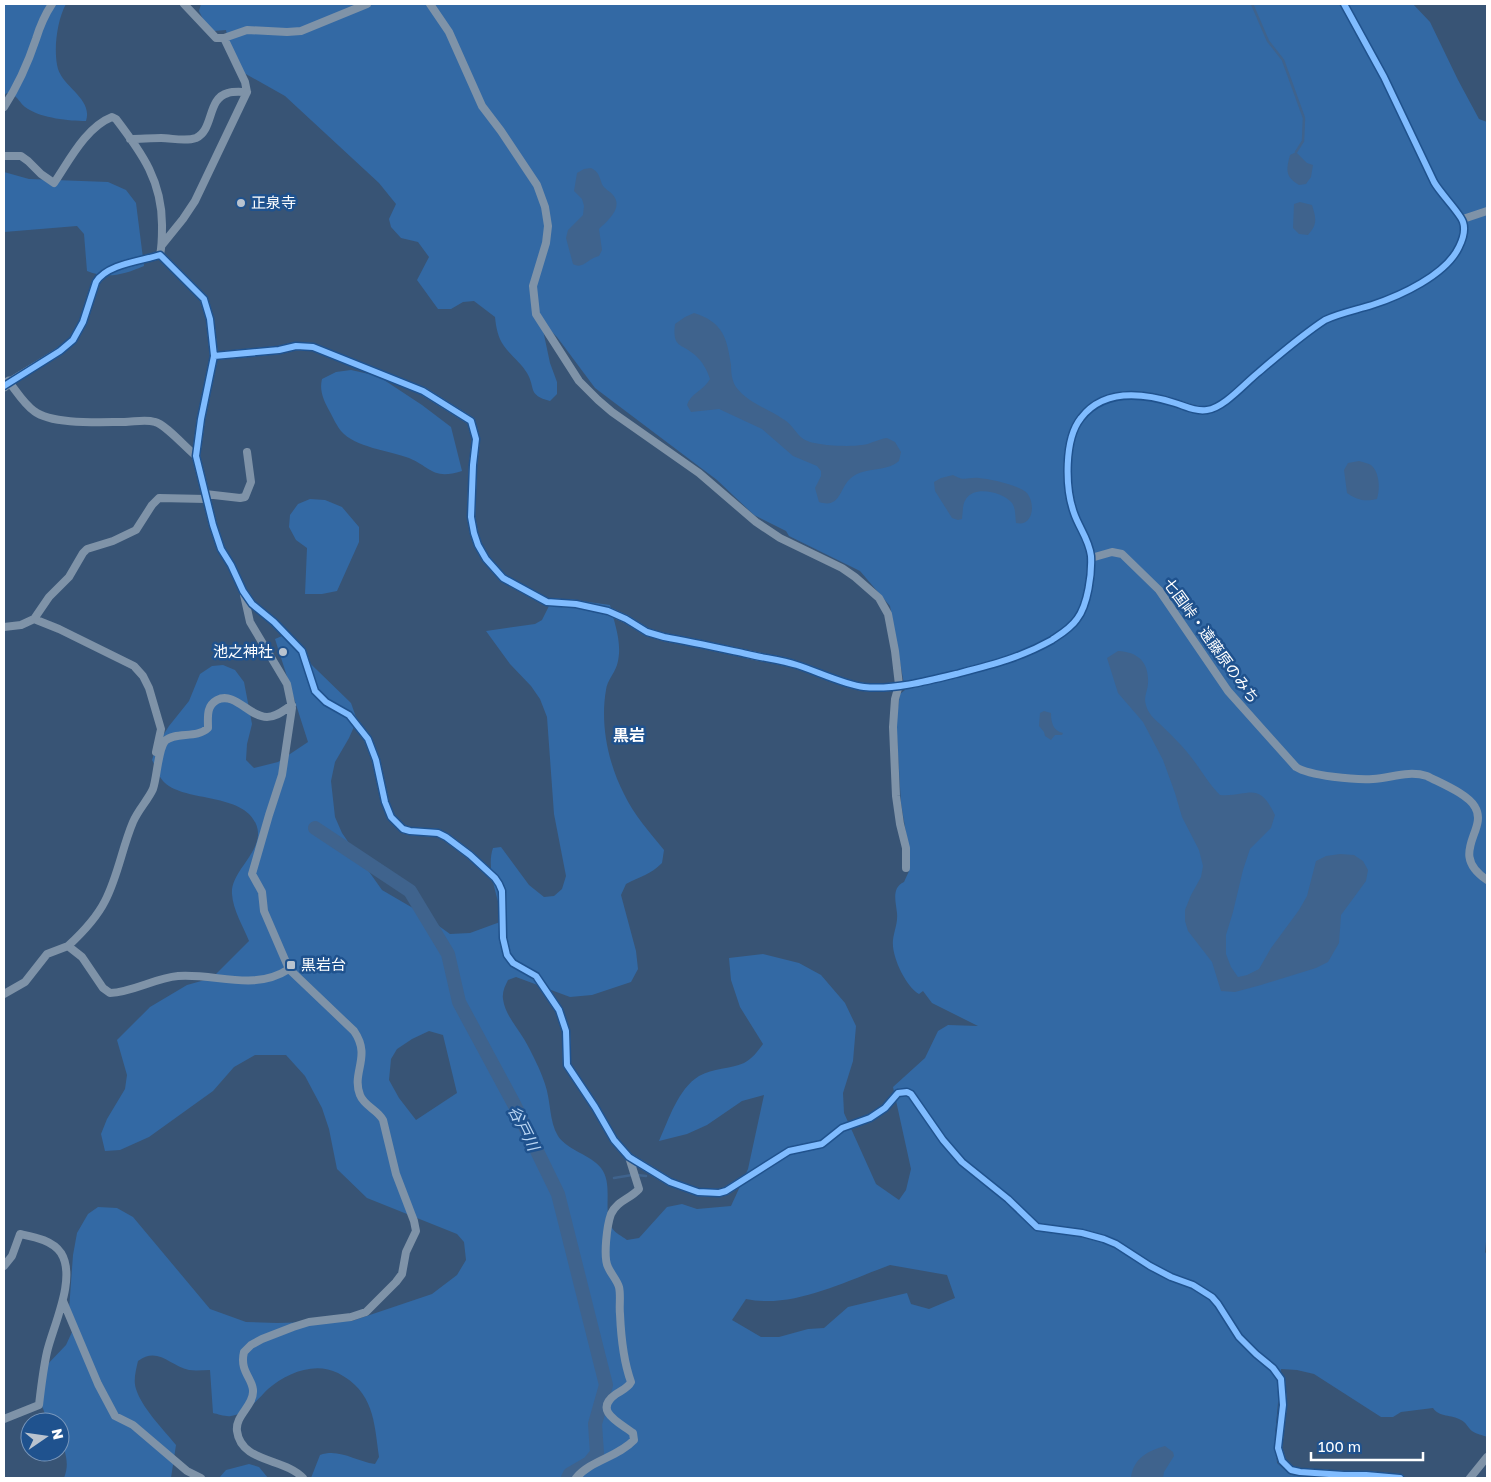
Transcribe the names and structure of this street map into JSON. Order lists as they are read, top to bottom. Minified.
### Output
{"streets":{"street":["七国峠・遠藤原のみち"]},"districts":["黒岩"],"water":["谷戸川"],"places":{"other":["正泉寺","池之神社"],"transit":["黒岩台"]},"scale_bar":"100 m","north":"right"}
